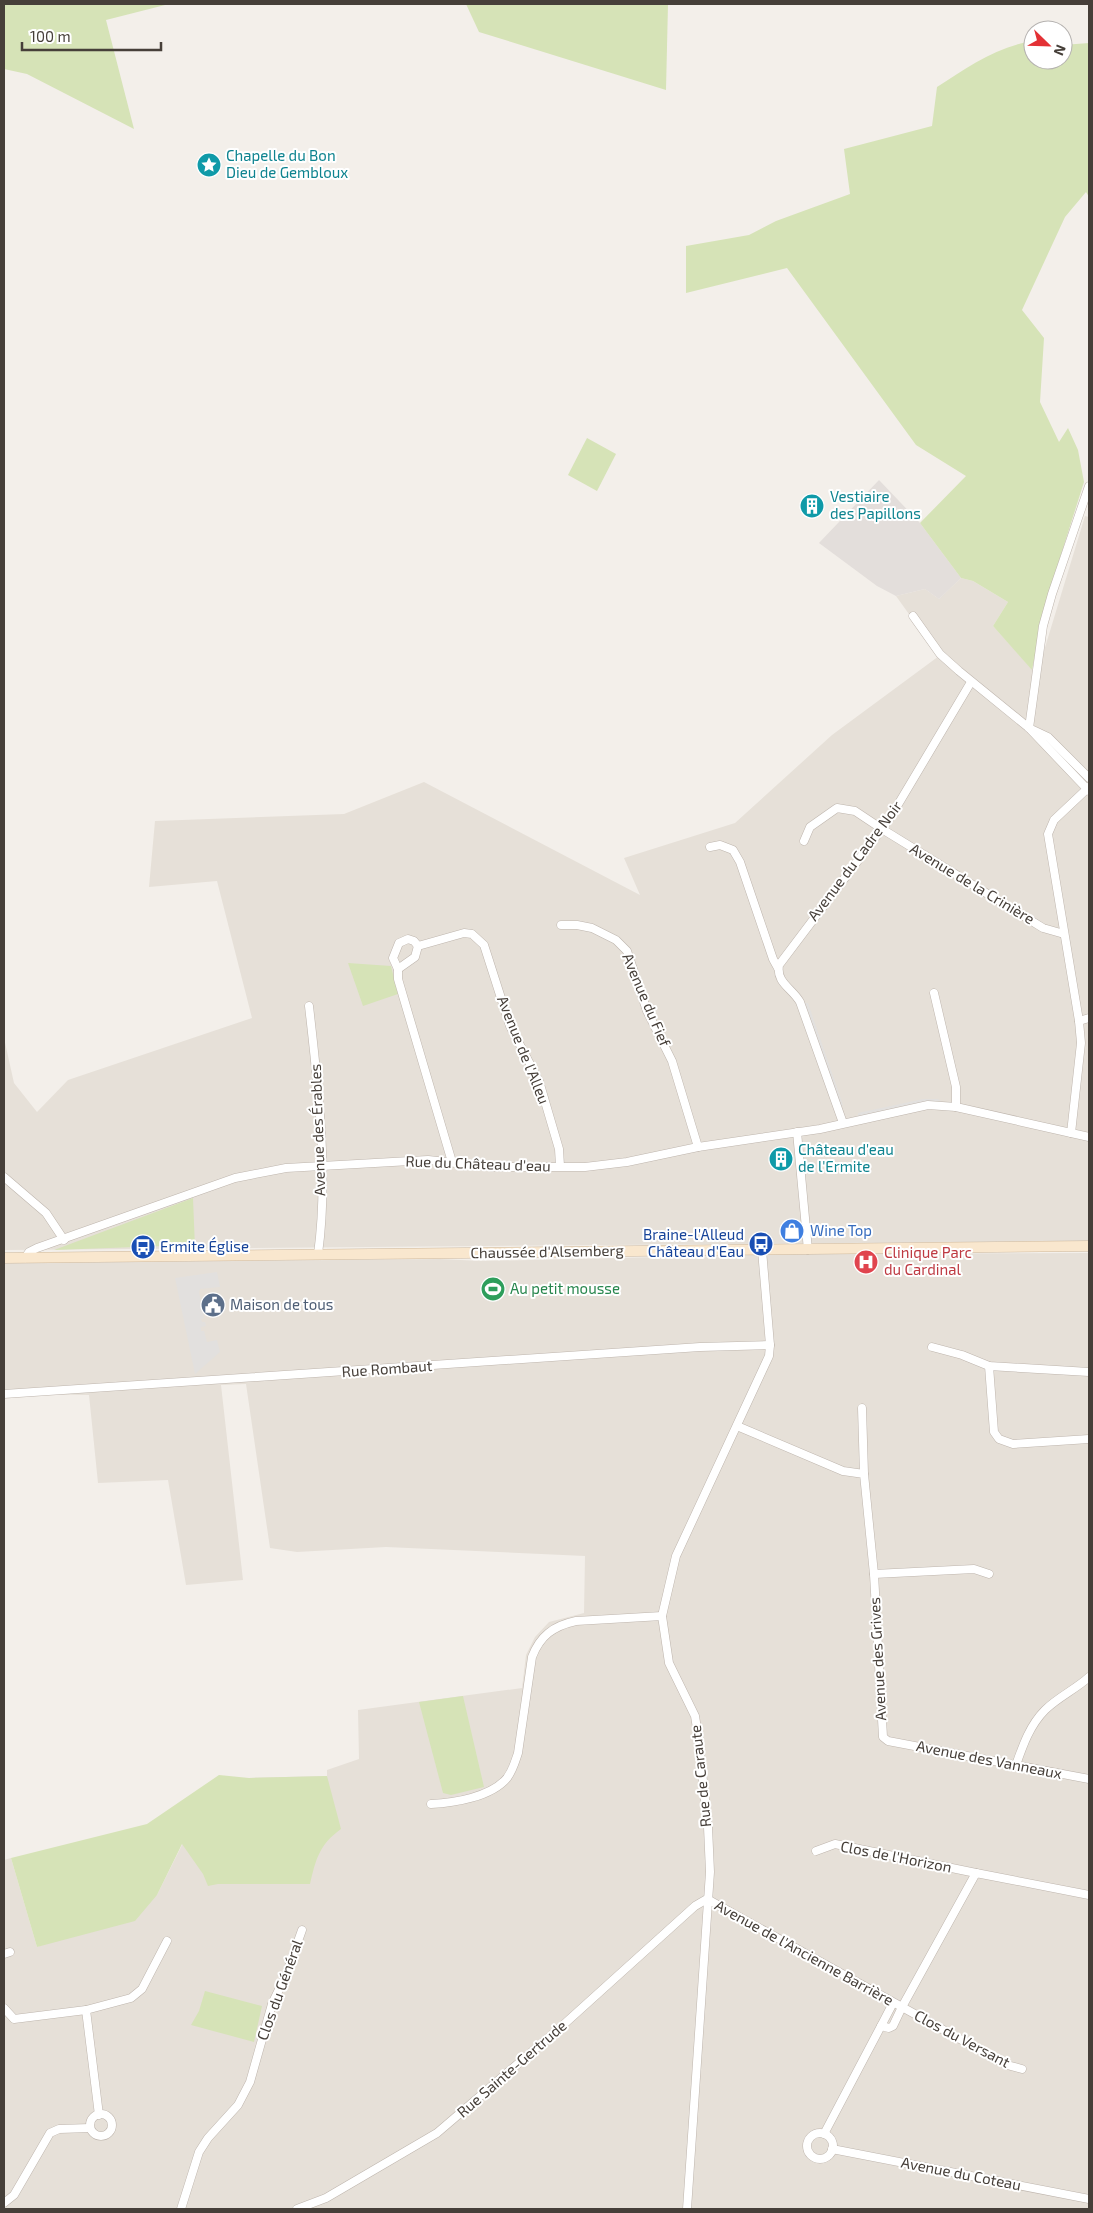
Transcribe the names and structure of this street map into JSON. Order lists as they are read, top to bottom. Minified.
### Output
{"streets":{"main road":["Chaussée d'Alsemberg"],"street":["Avenue du Cadre Noir","Avenue de la Crinière","Avenue du Fief","Avenue de l'Alleu","Avenue des Érables","Rue du Château d'eau","Rue Rombaut","Avenue des Grives","Avenue des Vanneaux","Rue de Caraute","Clos de l'Horizon","Avenue de l'Ancienne Barrière","Clos du Général","Clos du Versant","Rue Sainte-Gertrude","Avenue du Coteau"]},"crossings":[["Avenue du Cadre Noir","Avenue de la Crinière"],["Avenue du Fief","Rue du Château d'eau"],["Avenue de l'Alleu","Rue du Château d'eau"],["Avenue des Érables","Rue du Château d'eau"],["Avenue des Érables","Chaussée d'Alsemberg"],["Rue du Château d'eau","Chaussée d'Alsemberg"],["Chaussée d'Alsemberg","Rue de Caraute"],["Rue Rombaut","Rue de Caraute"],["Avenue des Grives","Avenue des Vanneaux"],["Rue de Caraute","Avenue de l'Ancienne Barrière"],["Rue de Caraute","Rue Sainte-Gertrude"],["Clos de l'Horizon","Avenue de l'Ancienne Barrière"],["Avenue de l'Ancienne Barrière","Clos du Versant"],["Avenue de l'Ancienne Barrière","Rue Sainte-Gertrude"],["Avenue de l'Ancienne Barrière","Avenue du Coteau"],["Clos du Versant","Avenue du Coteau"]],"places":{"place":["Chapelle du Bon Dieu de Gembloux"],"building":["Vestiaire des Papillons","Château d'eau de l'Ermite"],"shop":["Wine Top"],"bus stop":["Braine-l'Alleud Château d'Eau","Ermite Église"],"hospital":["Clinique Parc du Cardinal"],"sports":["Au petit mousse"],"public building":["Maison de tous"]},"scale_bar":"100 m","north":"bottom right"}
